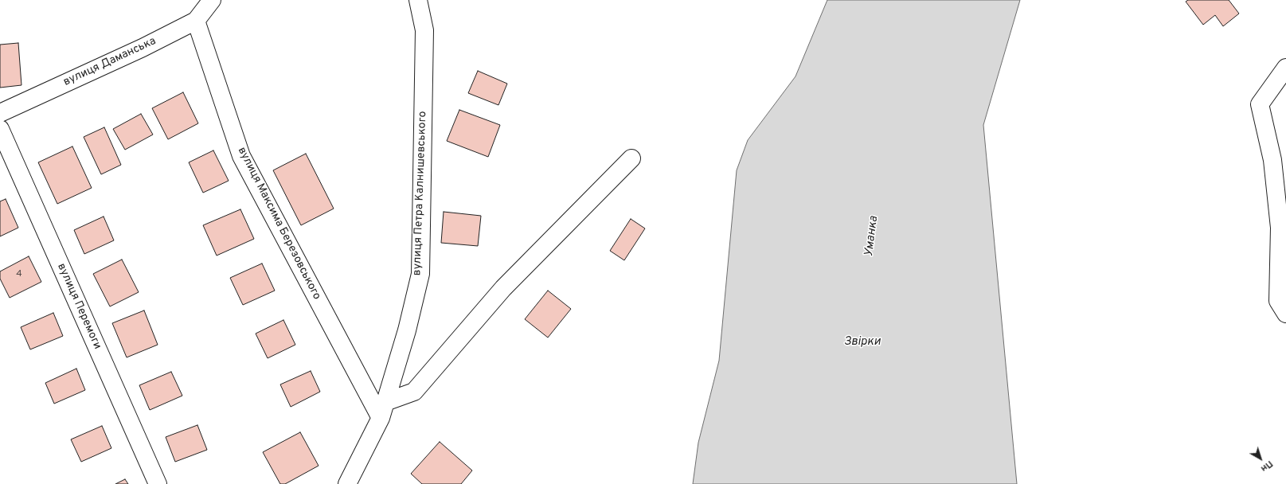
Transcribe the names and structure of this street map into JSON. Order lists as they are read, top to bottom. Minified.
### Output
{"streets":{"street":["вулиця Даманська","вулиця Петра Калнишевського","вулиця Максима Березовського","вулиця Перемоги"]},"crossings":[["вулиця Даманська","вулиця Максима Березовського"],["вулиця Петра Калнишевського","вулиця Максима Березовського"]],"water":["Уманка","Звірки"],"house_numbers":["4"],"north":"bottom right"}
